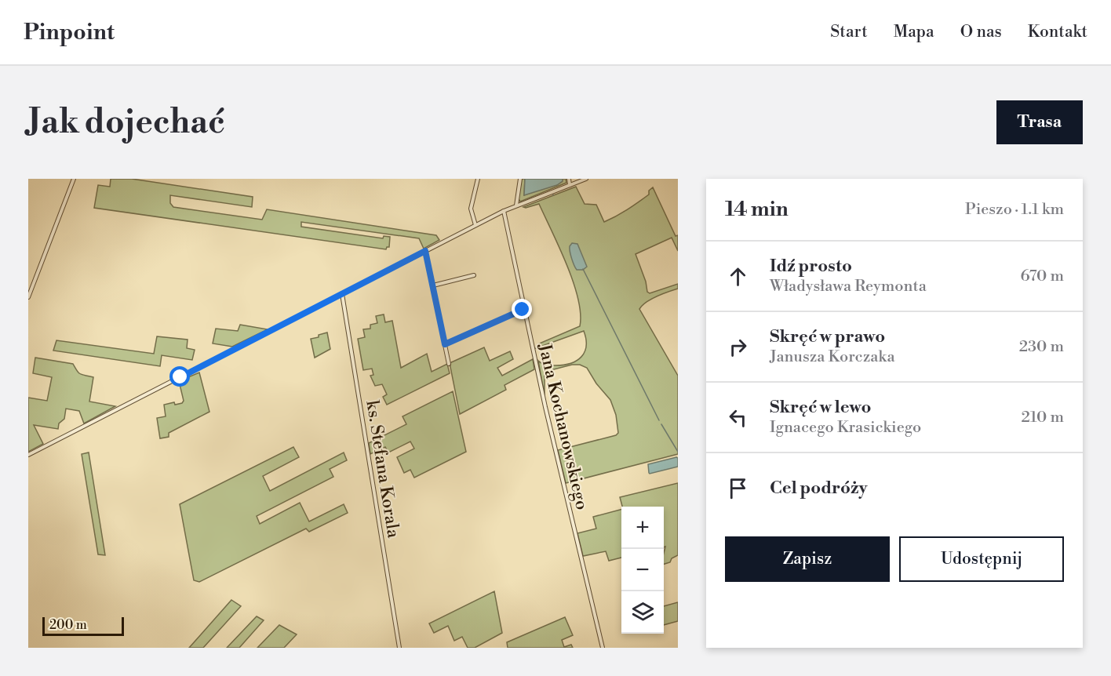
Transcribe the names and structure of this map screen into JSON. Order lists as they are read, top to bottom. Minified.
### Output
{"streets":{"street":["Jana Kochanowskiego","ks. Stefana Korala"]},"scale_bar":"200 m","page":{"header":"Pinpoint","nav":["Start","Mapa","O nas","Kontakt"],"buttons":["Trasa",["Zapisz","Udostępnij"]],"title":"Jak dojechać","heading":["14 min","Pieszo · 1.1 km"],"list":[["Idź prosto","Władysława Reymonta","670 m"],["Skręć w prawo","Janusza Korczaka","230 m"],["Skręć w lewo","Ignacego Krasickiego","210 m"],"Cel podróży"],"map_buttons":["+","−"],"scale":"200 m"}}
